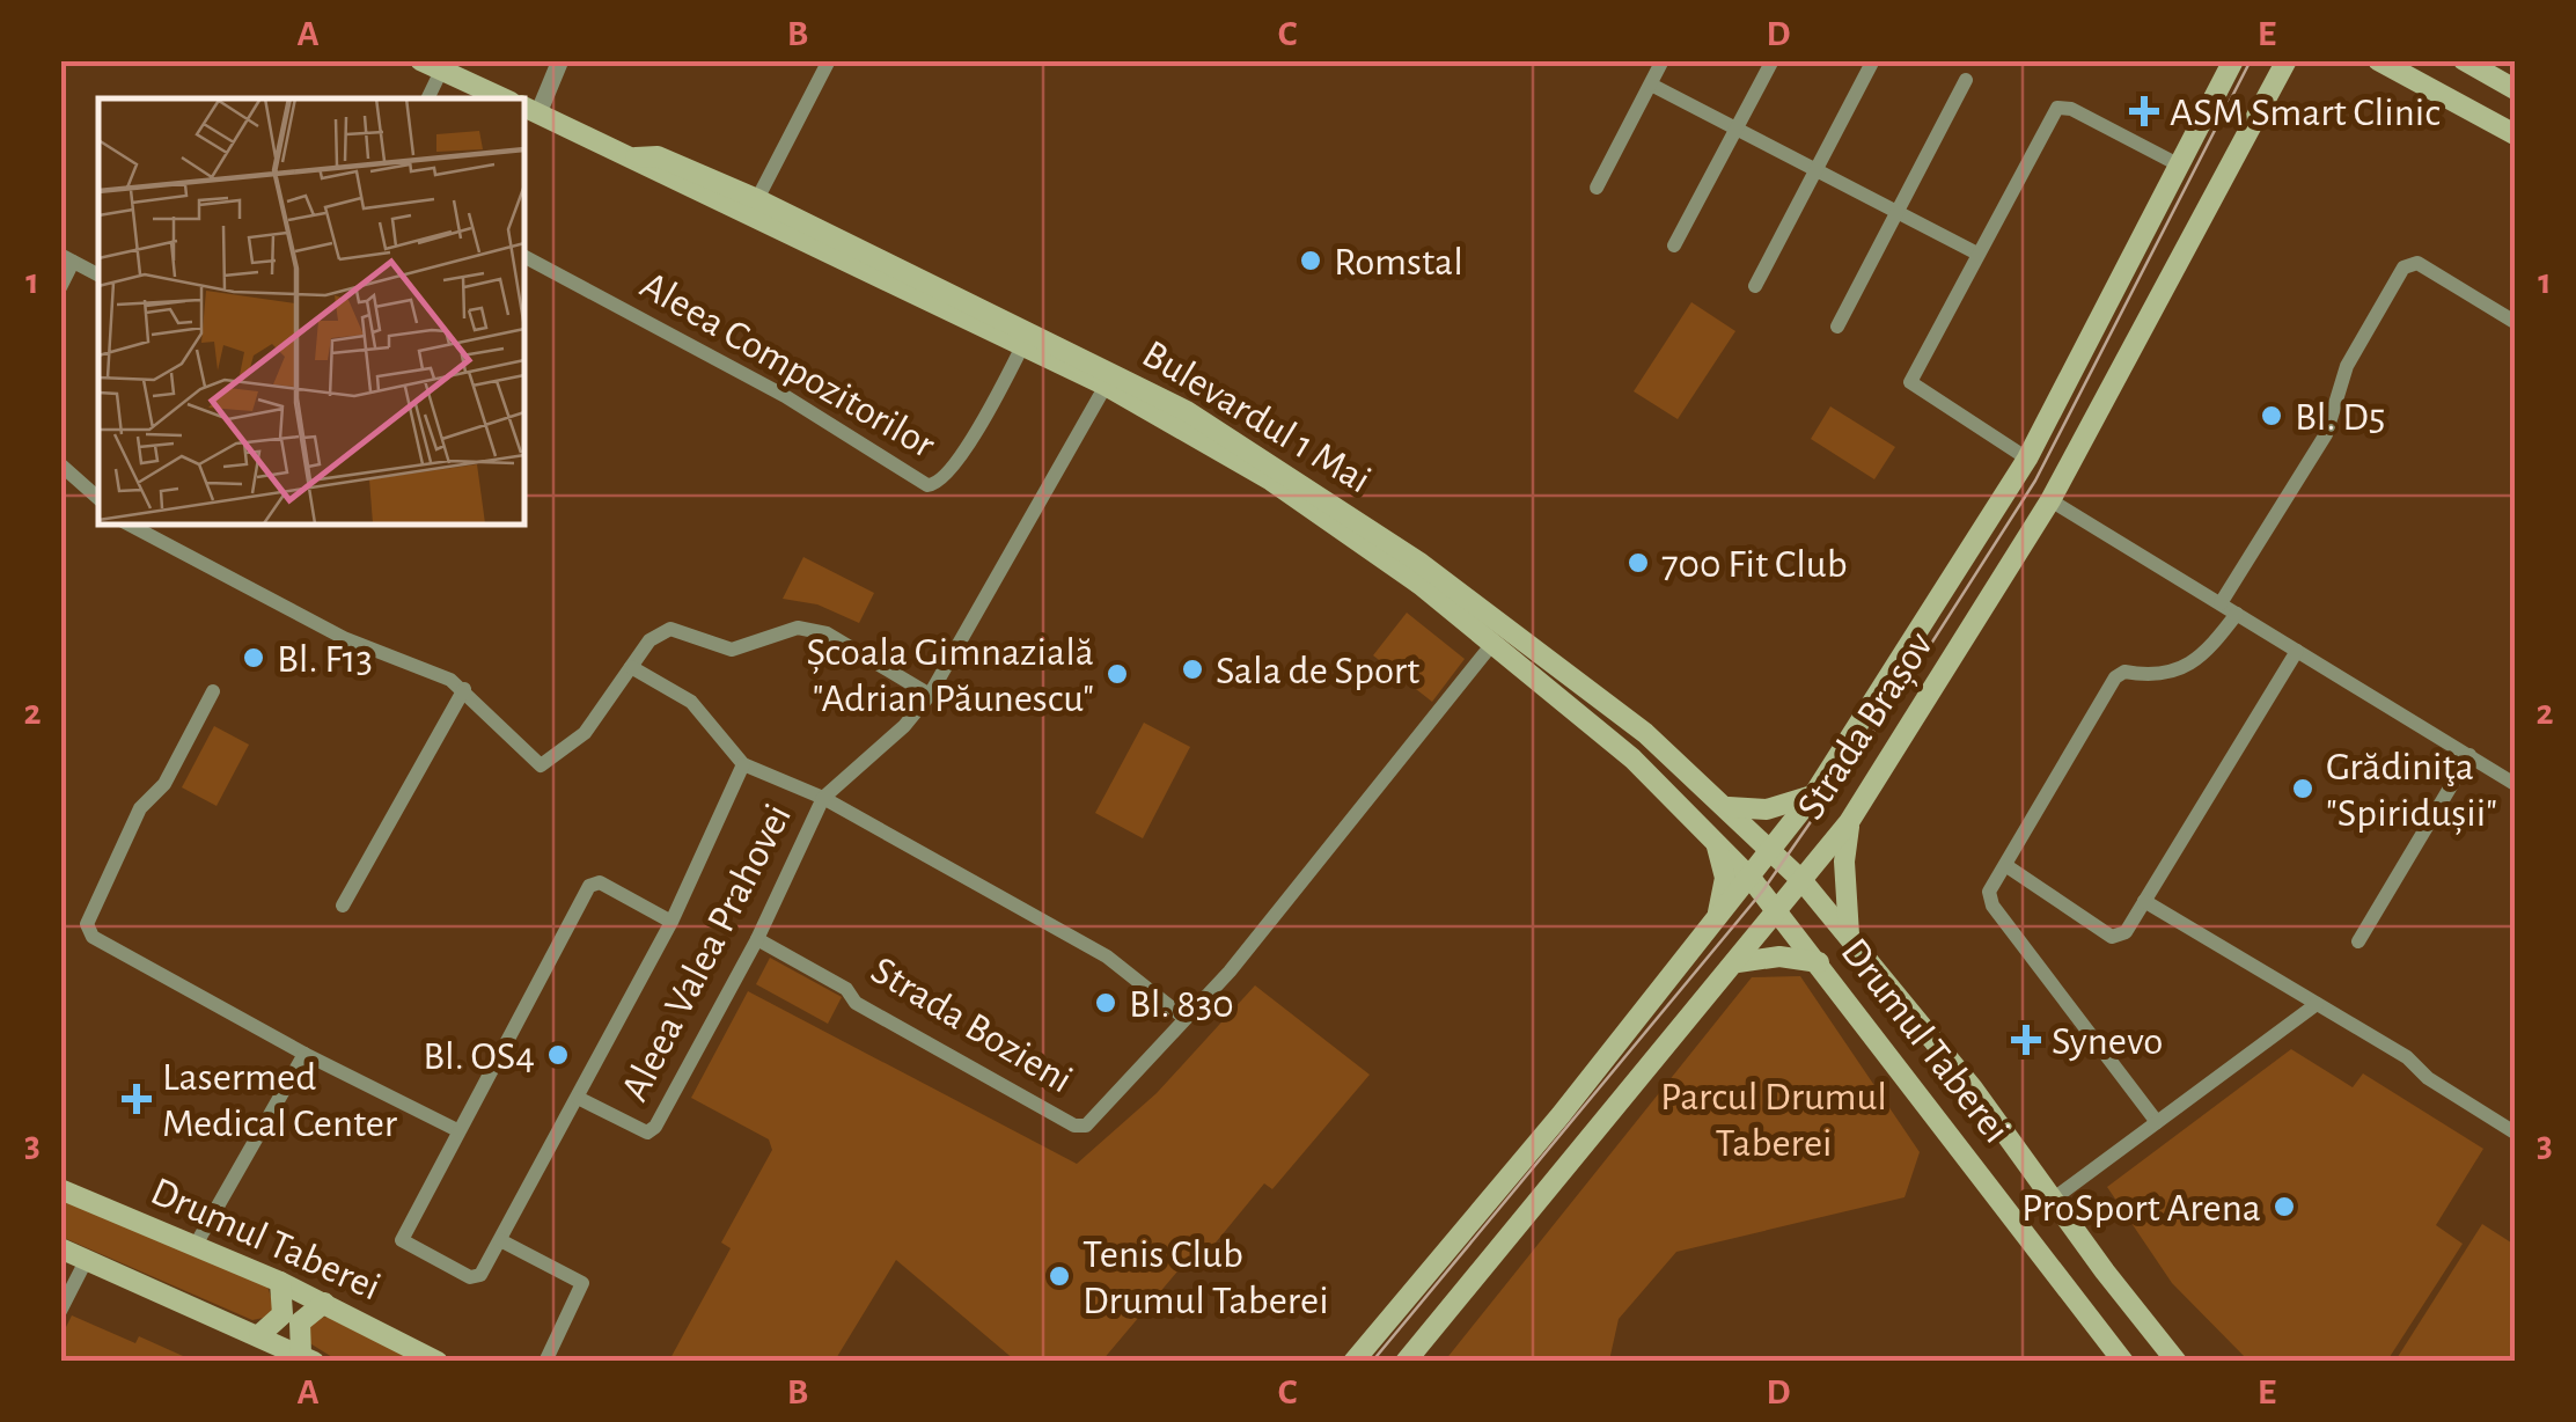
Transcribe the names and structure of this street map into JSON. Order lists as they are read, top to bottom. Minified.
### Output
{"streets":{"main road":["Bulevardul 1 Mai","Strada Brașov","Drumul Taberei"],"street":["Aleea Compozitorilor","Aleea Valea Prahovei","Strada Bozieni"]},"crossings":[["Aleea Compozitorilor","Bulevardul 1 Mai"],["Bulevardul 1 Mai","Strada Brașov"],["Bulevardul 1 Mai","Aleea Valea Prahovei"],["Bulevardul 1 Mai","Strada Bozieni"],["Bulevardul 1 Mai","Drumul Taberei"],["Strada Brașov","Drumul Taberei"],["Aleea Valea Prahovei","Strada Bozieni"]],"parks":["Parcul Drumul Taberei"],"places":{"health":["ASM Smart Clinic","Synevo","Lasermed Medical Center"],"other":["Romstal","Bl. D5","700 Fit Club","Bl. F13","Sala de Sport","Școala Gimnazială \"Adrian Păunescu\"","Grădiniţa \"Spiridușii\"","Bl. 830","Bl. OS4","ProSport Arena","Tenis Club Drumul Taberei"]},"grid":{"columns":["A","B","C","D","E"],"rows":["1","2","3"]}}
